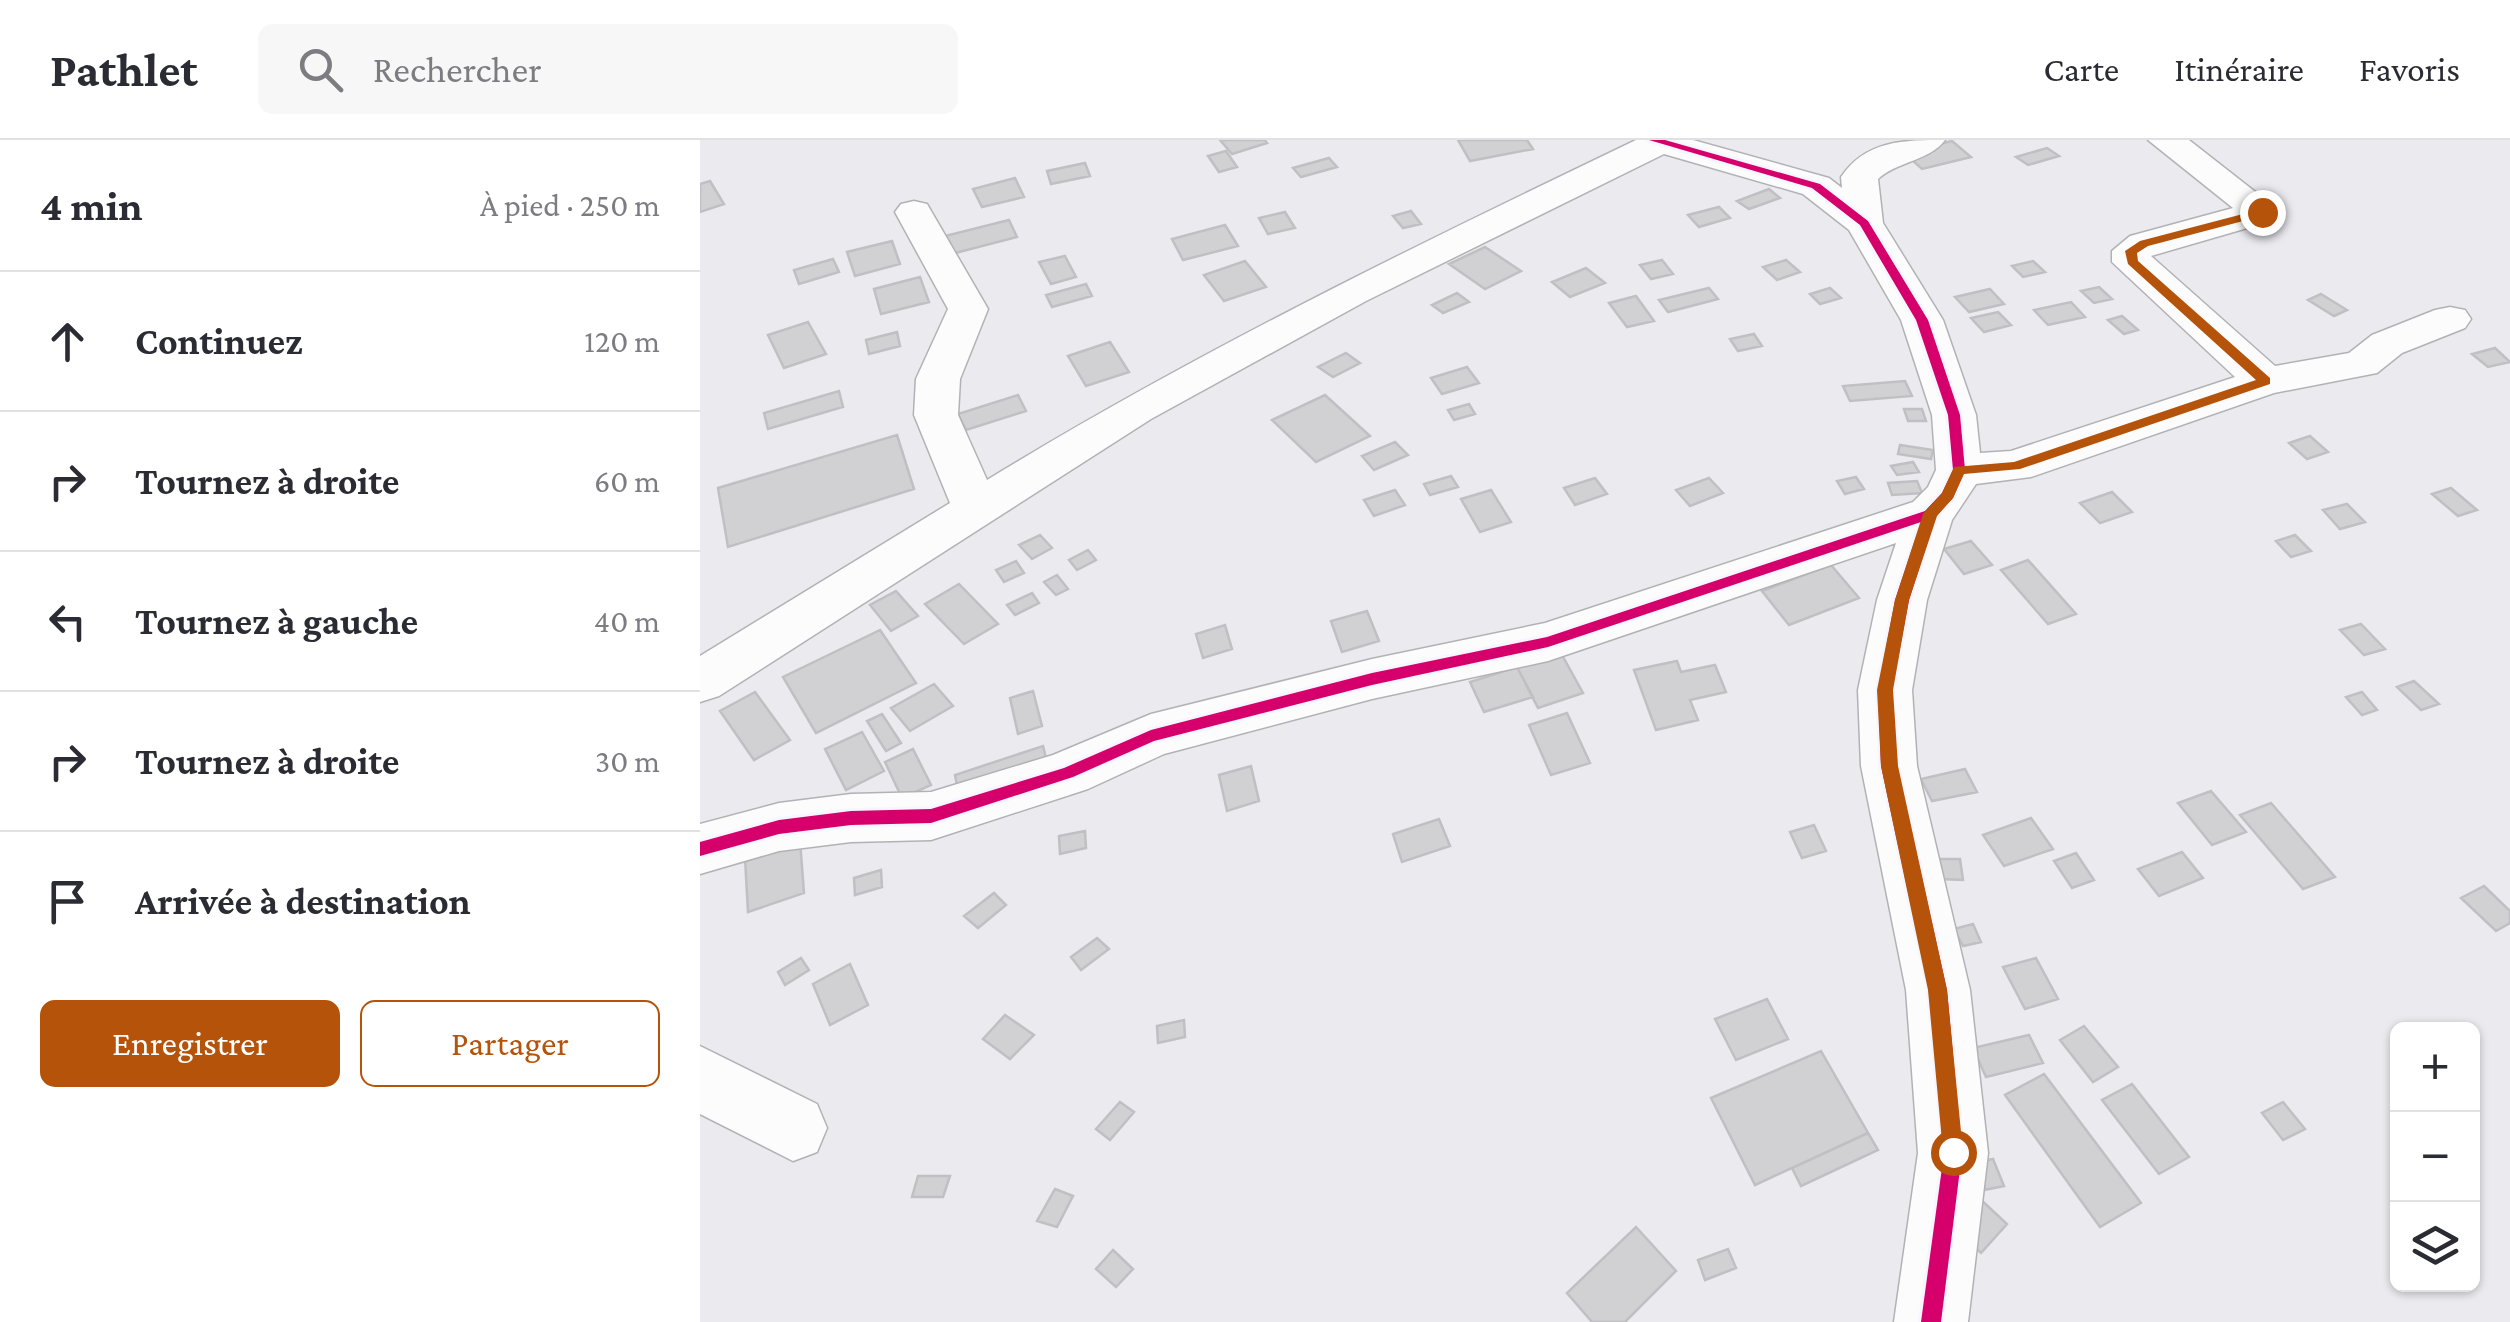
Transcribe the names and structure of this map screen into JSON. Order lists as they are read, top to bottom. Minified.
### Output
{"page":{"header":"Pathlet","search":"Rechercher","nav":["Carte","Itinéraire","Favoris"],"heading":["4 min","À pied · 250 m"],"list":[["Continuez","120 m"],["Tournez à droite","60 m"],["Tournez à gauche","40 m"],["Tournez à droite","30 m"],"Arrivée à destination"],"buttons":["Enregistrer","Partager"],"map_buttons":["+","−"]}}
